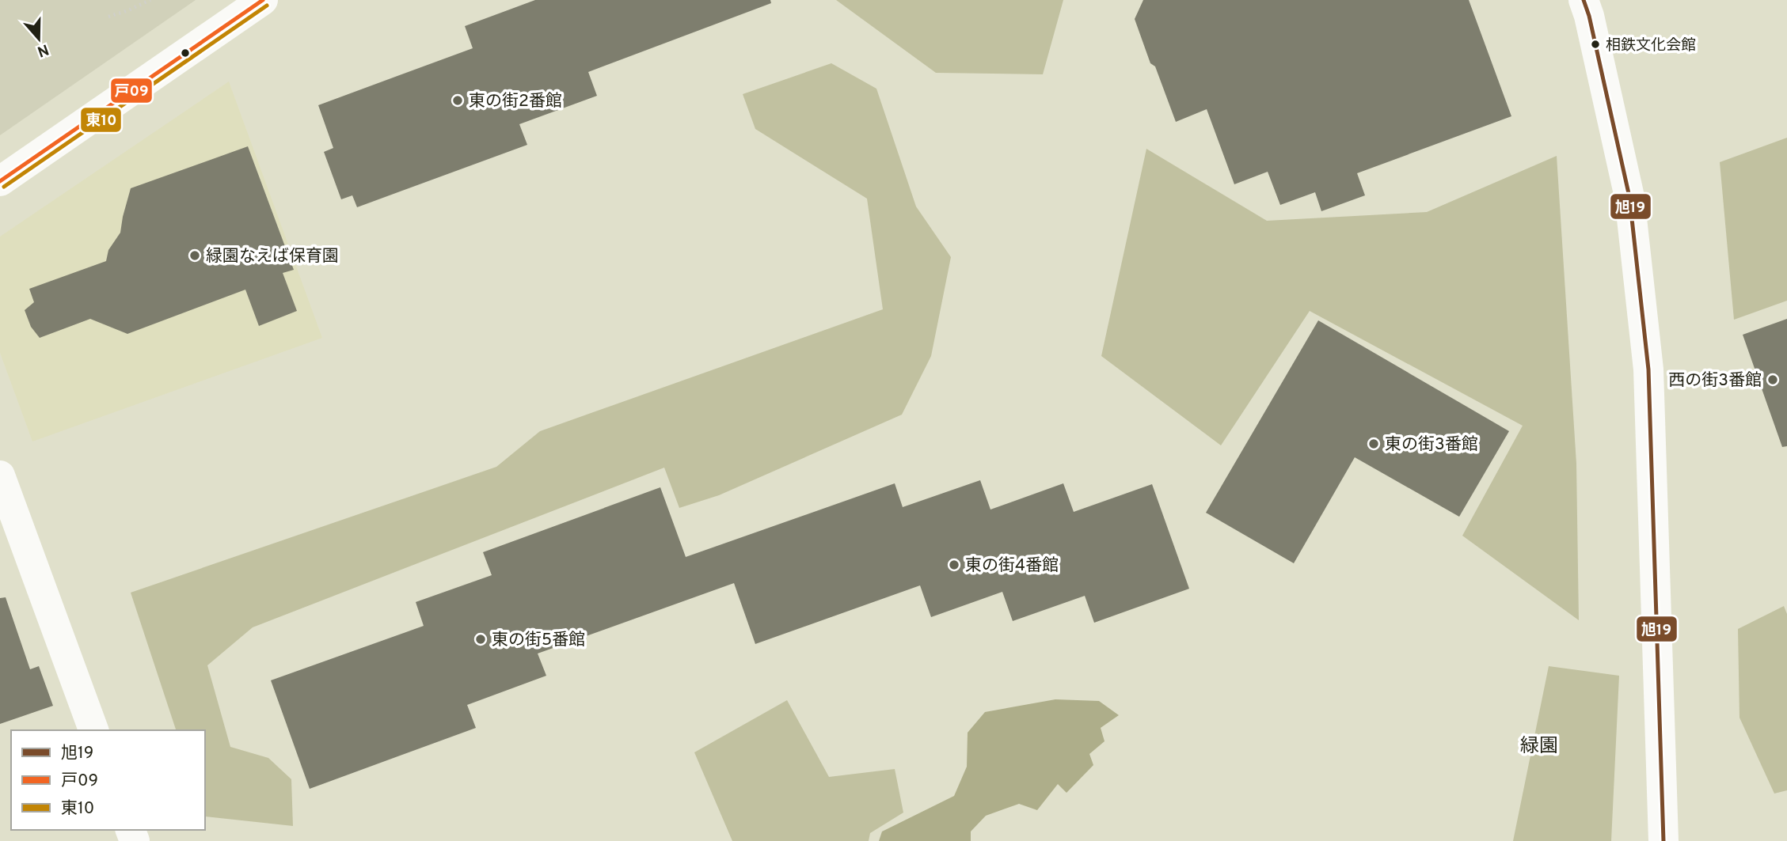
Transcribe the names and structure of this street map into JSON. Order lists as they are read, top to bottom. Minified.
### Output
{"districts":["緑園"],"places":["相鉄文化会館","東の街2番館","緑園なえば保育園","西の街3番館","東の街3番館","東の街4番館","東の街5番館"],"lines":["transit line 旭19","transit line 戸09","transit line 東10"],"legend":["旭19","戸09","東10"],"north":"bottom"}
